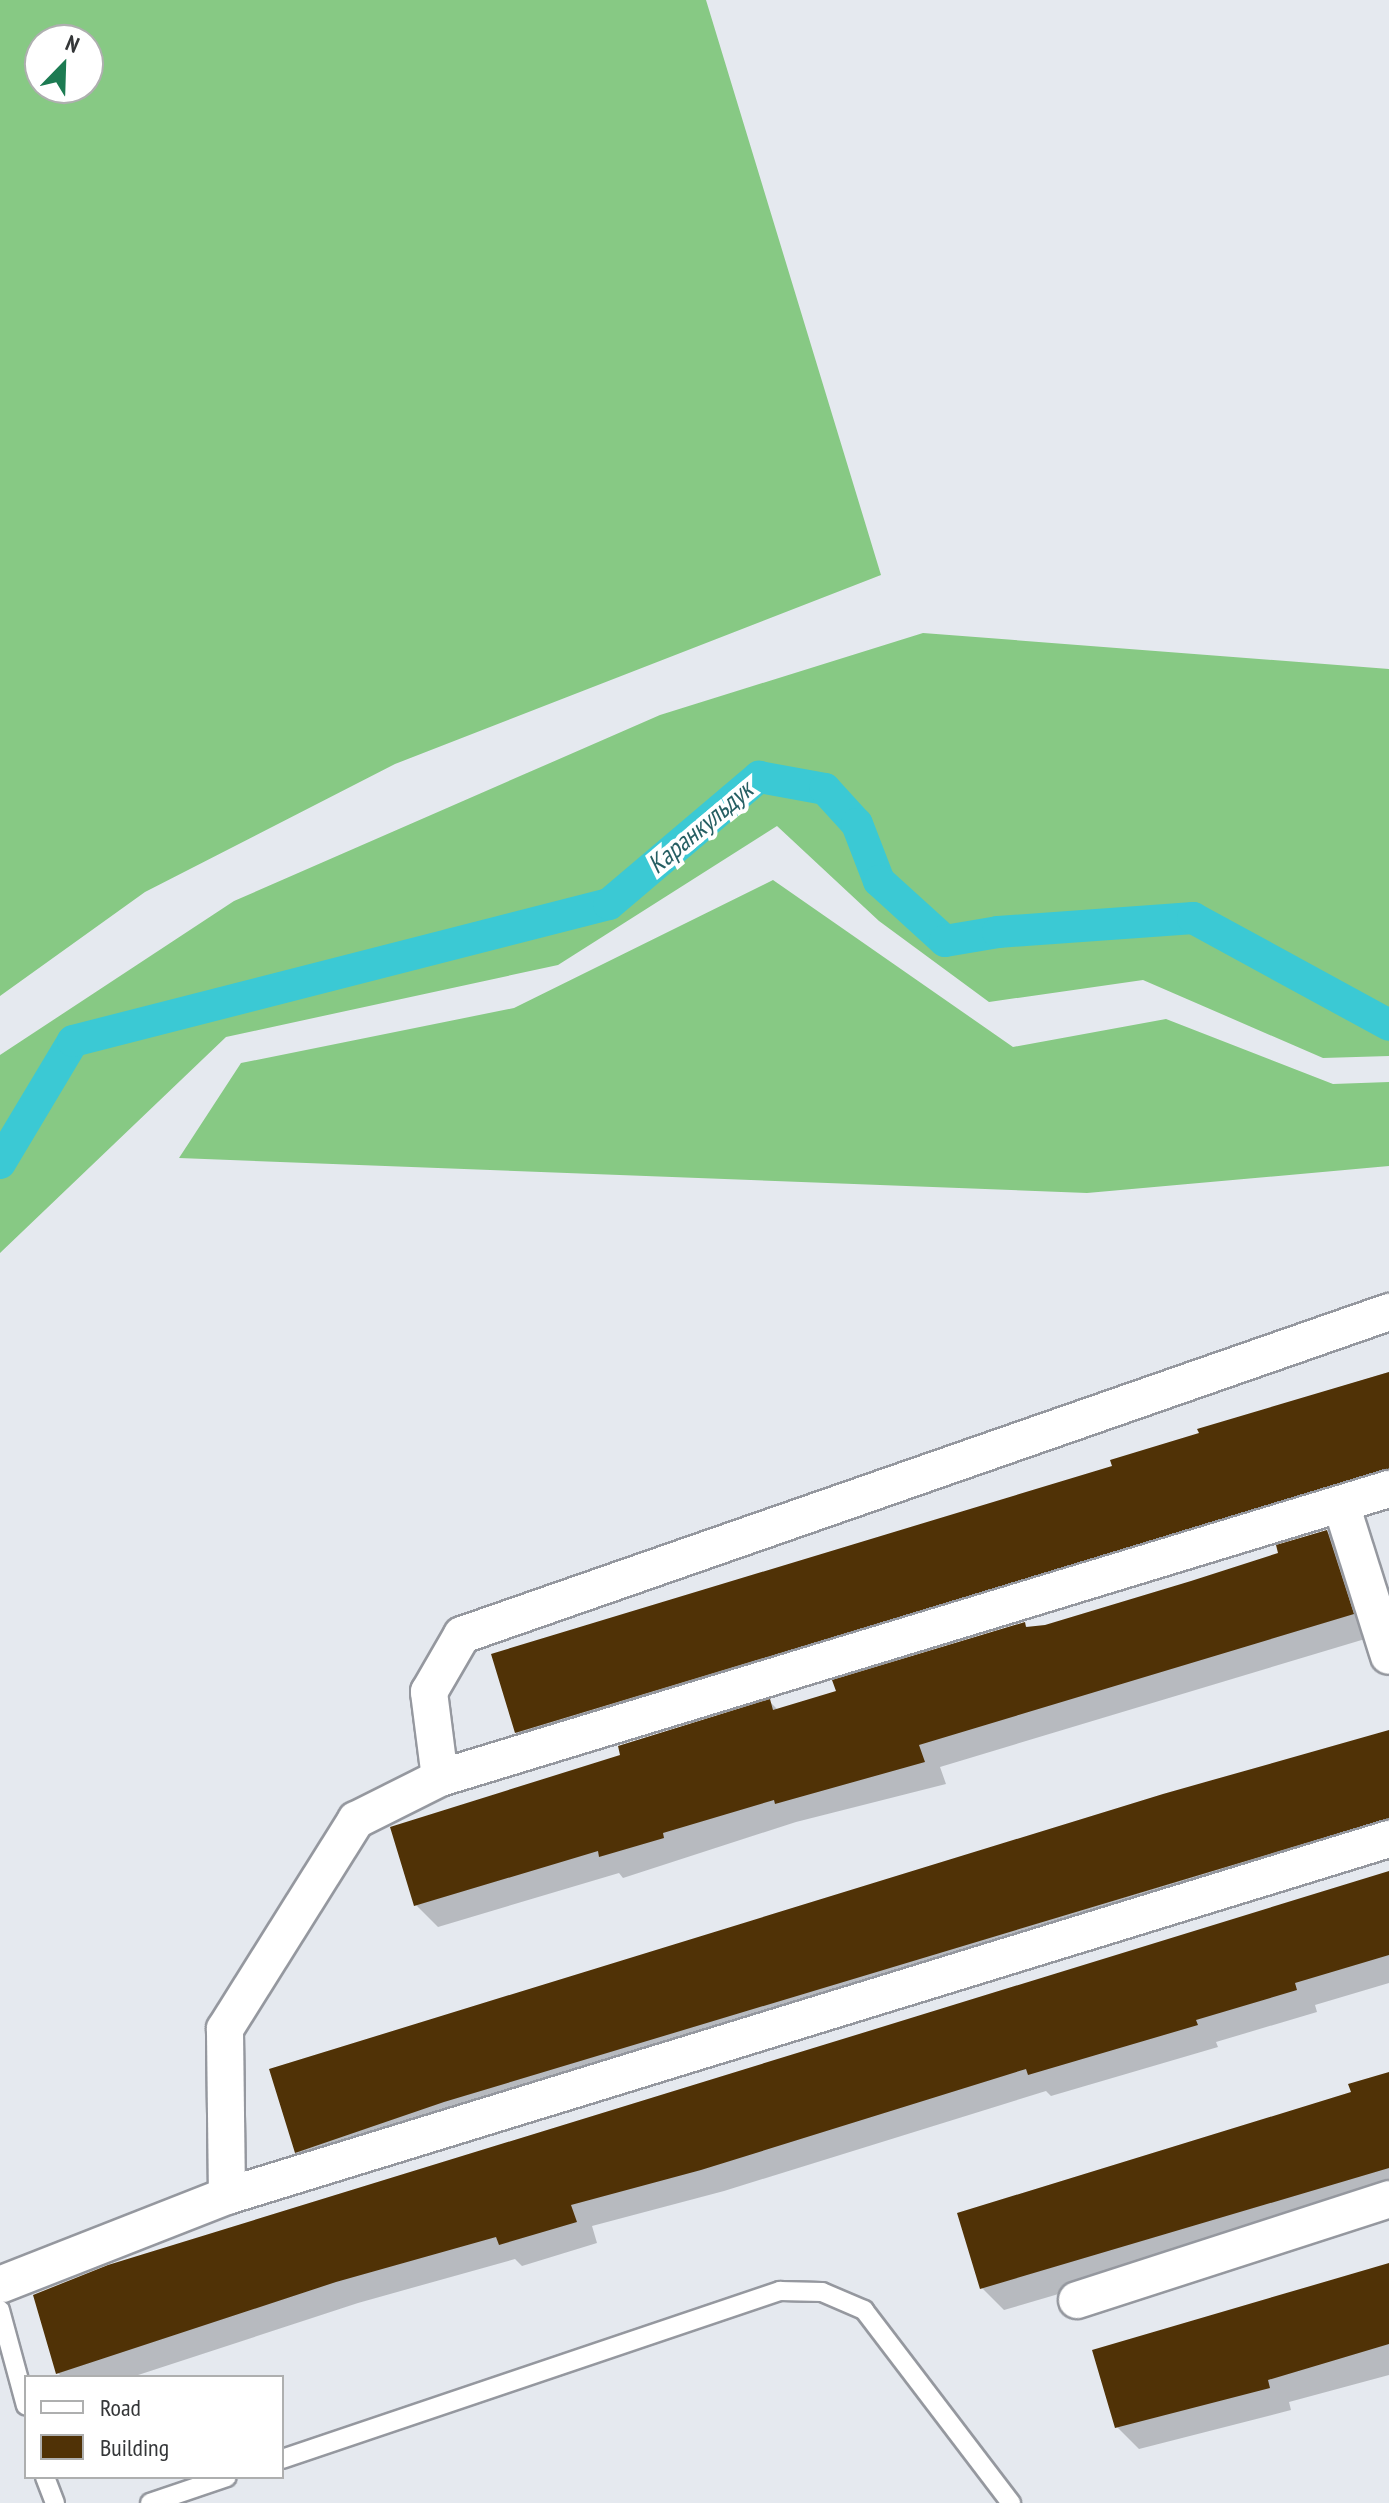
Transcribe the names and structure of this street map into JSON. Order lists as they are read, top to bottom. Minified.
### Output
{"water":["Каранкульдук"],"legend":["Road","Building"],"north":"top right"}
